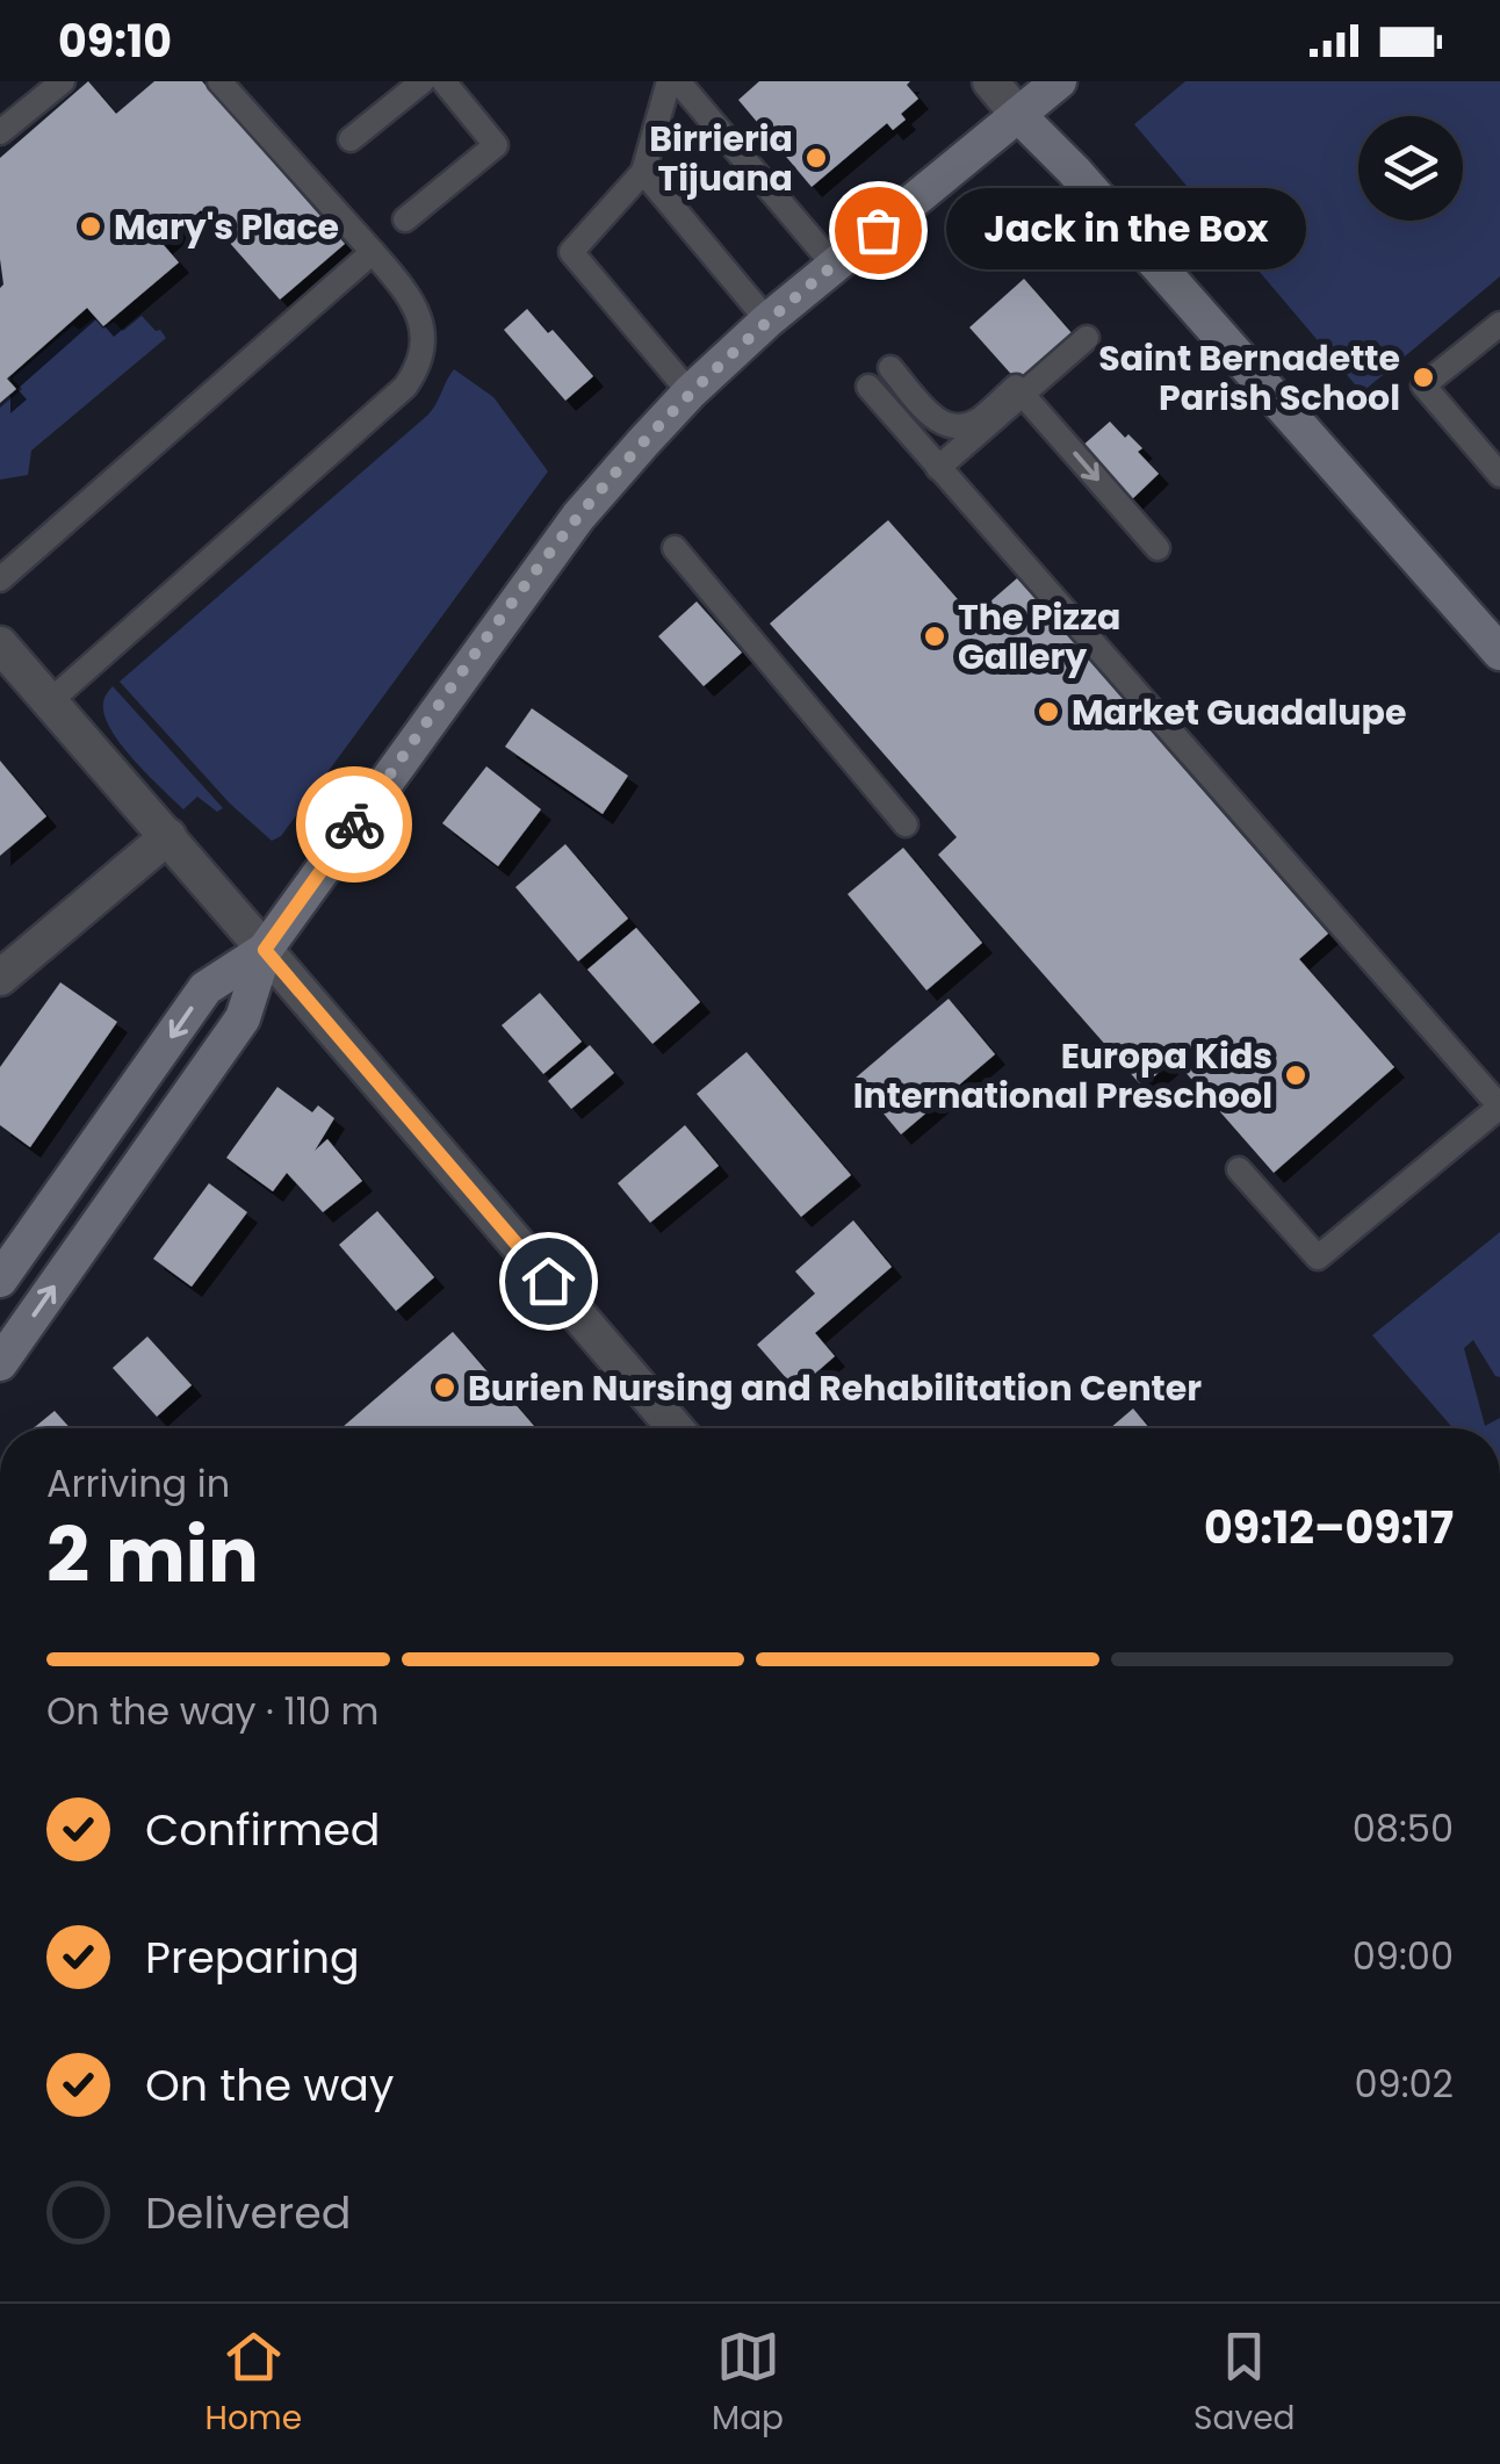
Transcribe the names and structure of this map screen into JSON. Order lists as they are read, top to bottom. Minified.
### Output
{"places":["Birrieria Tijuana","Mary's Place","Jack in the Box","Saint Bernadette Parish School","The Pizza Gallery","Market Guadalupe","Europa Kids International Preschool","Burien Nursing and Rehabilitation Center"],"page":{"status":"09:10","bubble":"Jack in the Box","heading":["2 min","Arriving in","09:12–09:17"],"bar":"On the way · 110 m","list":[["Confirmed","08:50"],["Preparing","09:00"],["On the way","09:02"],"Delivered"],"tabs":["Home","Map","Saved"]}}
